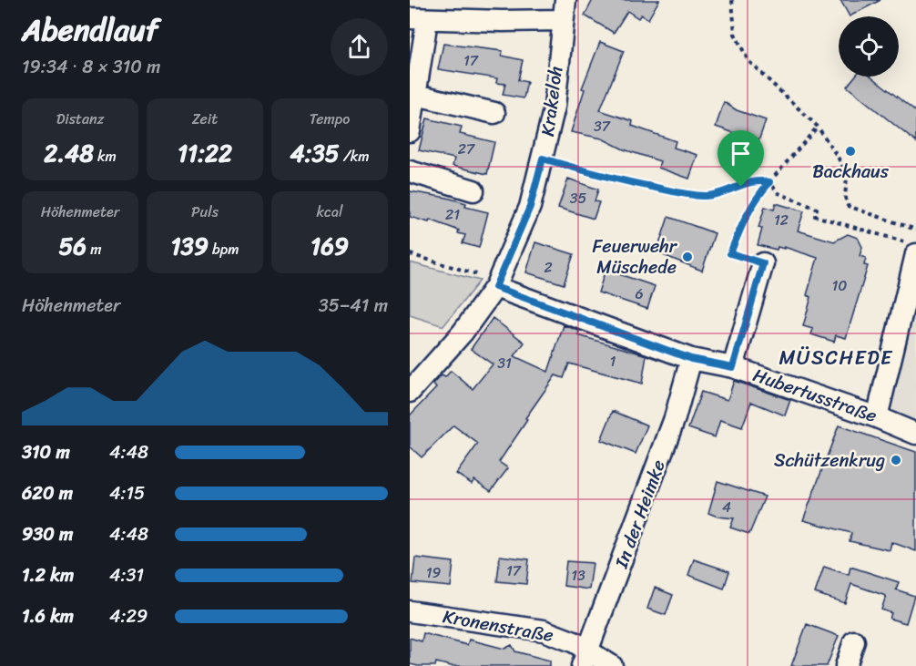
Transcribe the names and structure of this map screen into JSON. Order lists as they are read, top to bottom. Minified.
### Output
{"streets":{"street":["Krakeloh","Hubertusstraße","In der Heimke","Kronenstraße"]},"crossings":[["Krakeloh","Hubertusstraße"],["Hubertusstraße","In der Heimke"],["In der Heimke","Kronenstraße"]],"districts":["MÜSCHEDE"],"places":["Backhaus","Feuerwehr Müschede","Schützenkrug"],"house_numbers":["17","37","27","35","21","12","2","10","6","1","31","4","17","19","13"],"page":{"heading":["Abendlauf","19:34 · 8 × 310 m"],"stats":[["Distanz","2.48 km"],["Zeit","11:22"],["Tempo","4:35 /km"],["Höhenmeter","56 m"],["Puls","139 bpm"],["kcal","169"]],"chart":["Höhenmeter","35–41 m"],"list":[{"name":"310 m","note":"4:48"},{"name":"620 m","note":"4:15"},{"name":"930 m","note":"4:48"},{"name":"1.2 km","note":"4:31"},{"name":"1.6 km","note":"4:29"}]}}
